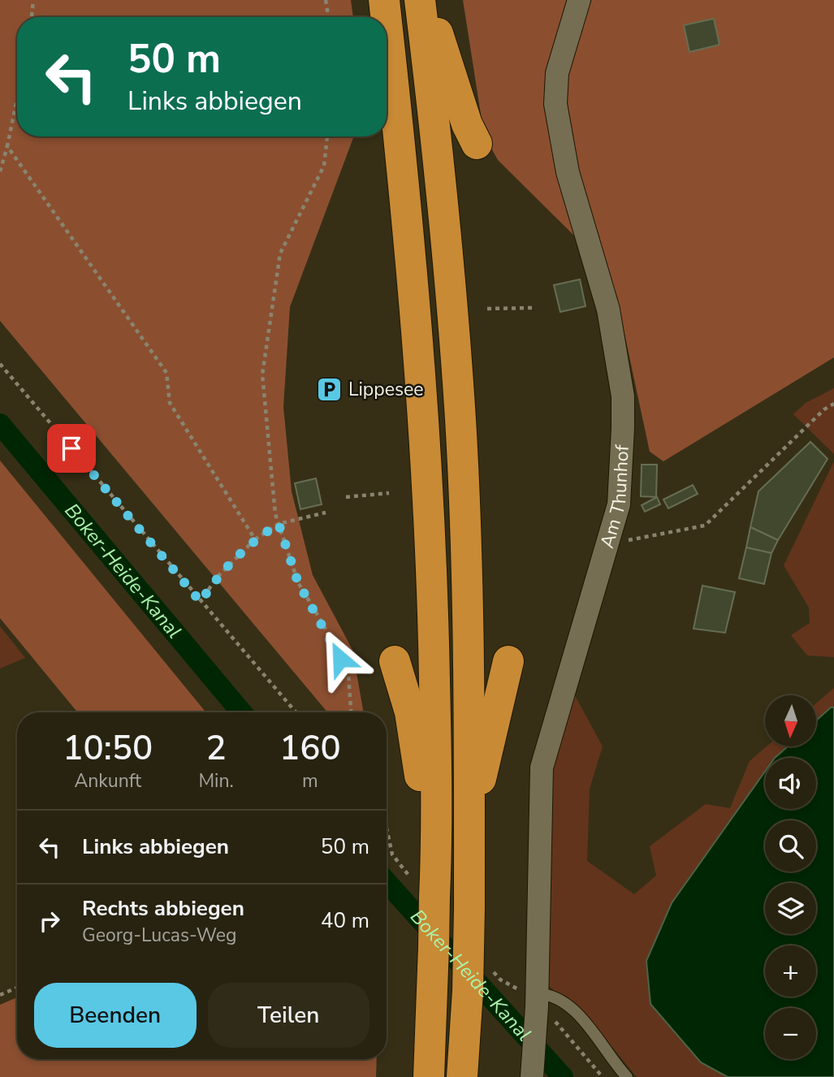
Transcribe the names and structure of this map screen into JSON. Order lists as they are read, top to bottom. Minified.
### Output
{"streets":{"street":["Am Thunhof"]},"water":["Boker-Heide-Kanal"],"places":{"parking":["Lippesee"]},"north":"bottom","page":{"turn":["50 m","Links abbiegen"],"map_buttons":["+","−"],"eta":["10:50","Ankunft","2","Min.","160","m"],"list":[{"name":"Links abbiegen","value":"50 m"},{"name":"Rechts abbiegen","note":"Georg-Lucas-Weg","value":"40 m"}],"buttons":["Beenden","Teilen"]}}
